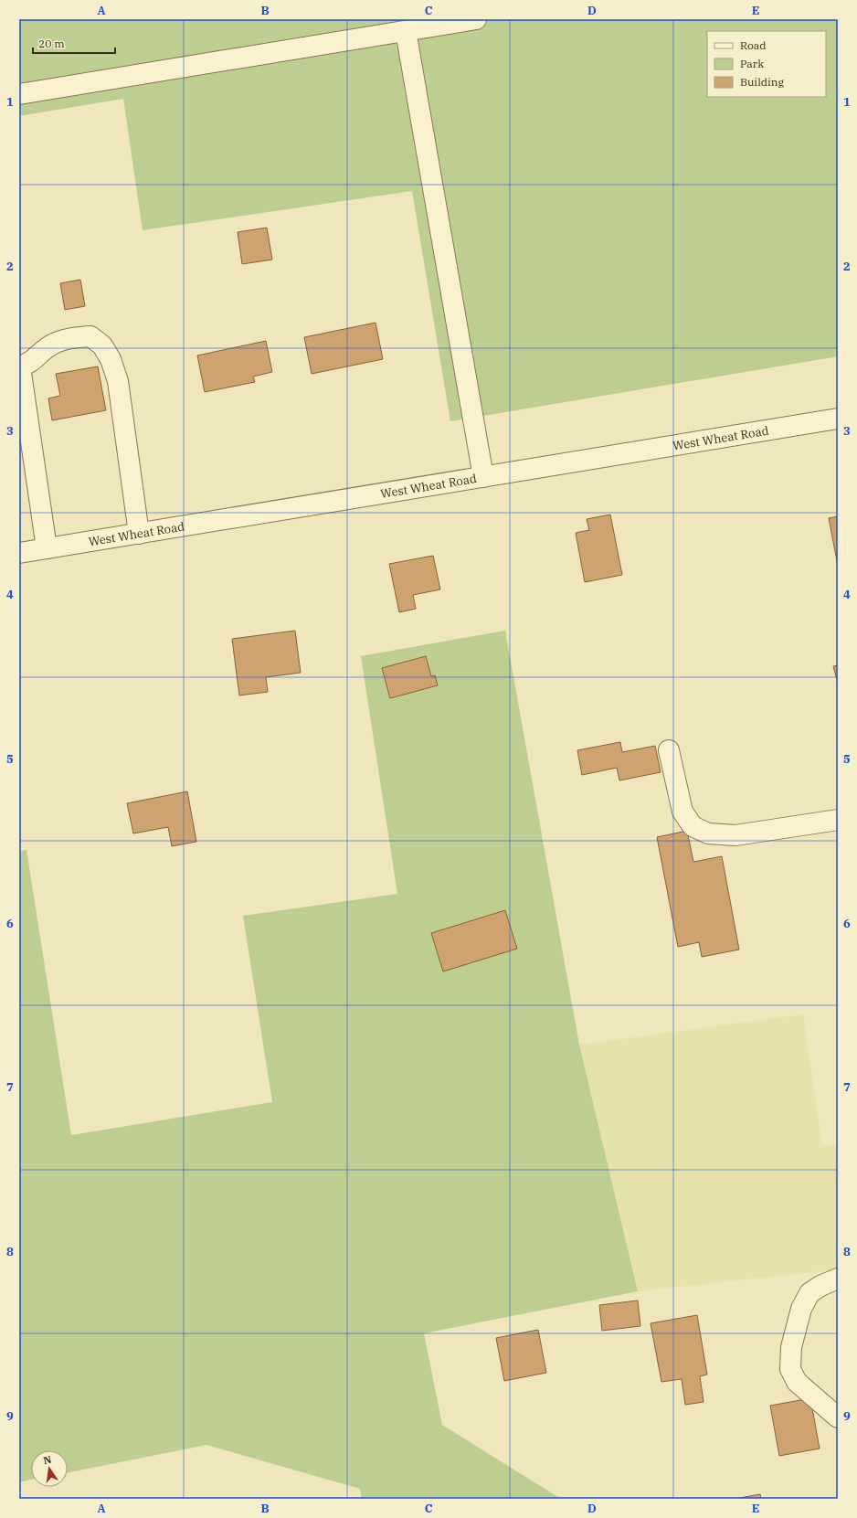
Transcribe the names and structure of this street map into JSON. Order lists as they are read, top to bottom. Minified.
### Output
{"streets":{"street":["West Wheat Road"]},"legend":["Road","Park","Building"],"scale_bar":"20 m","north":"top","grid":{"columns":["A","B","C","D","E"],"rows":["1","2","3","4","5","6","7","8","9"]}}
